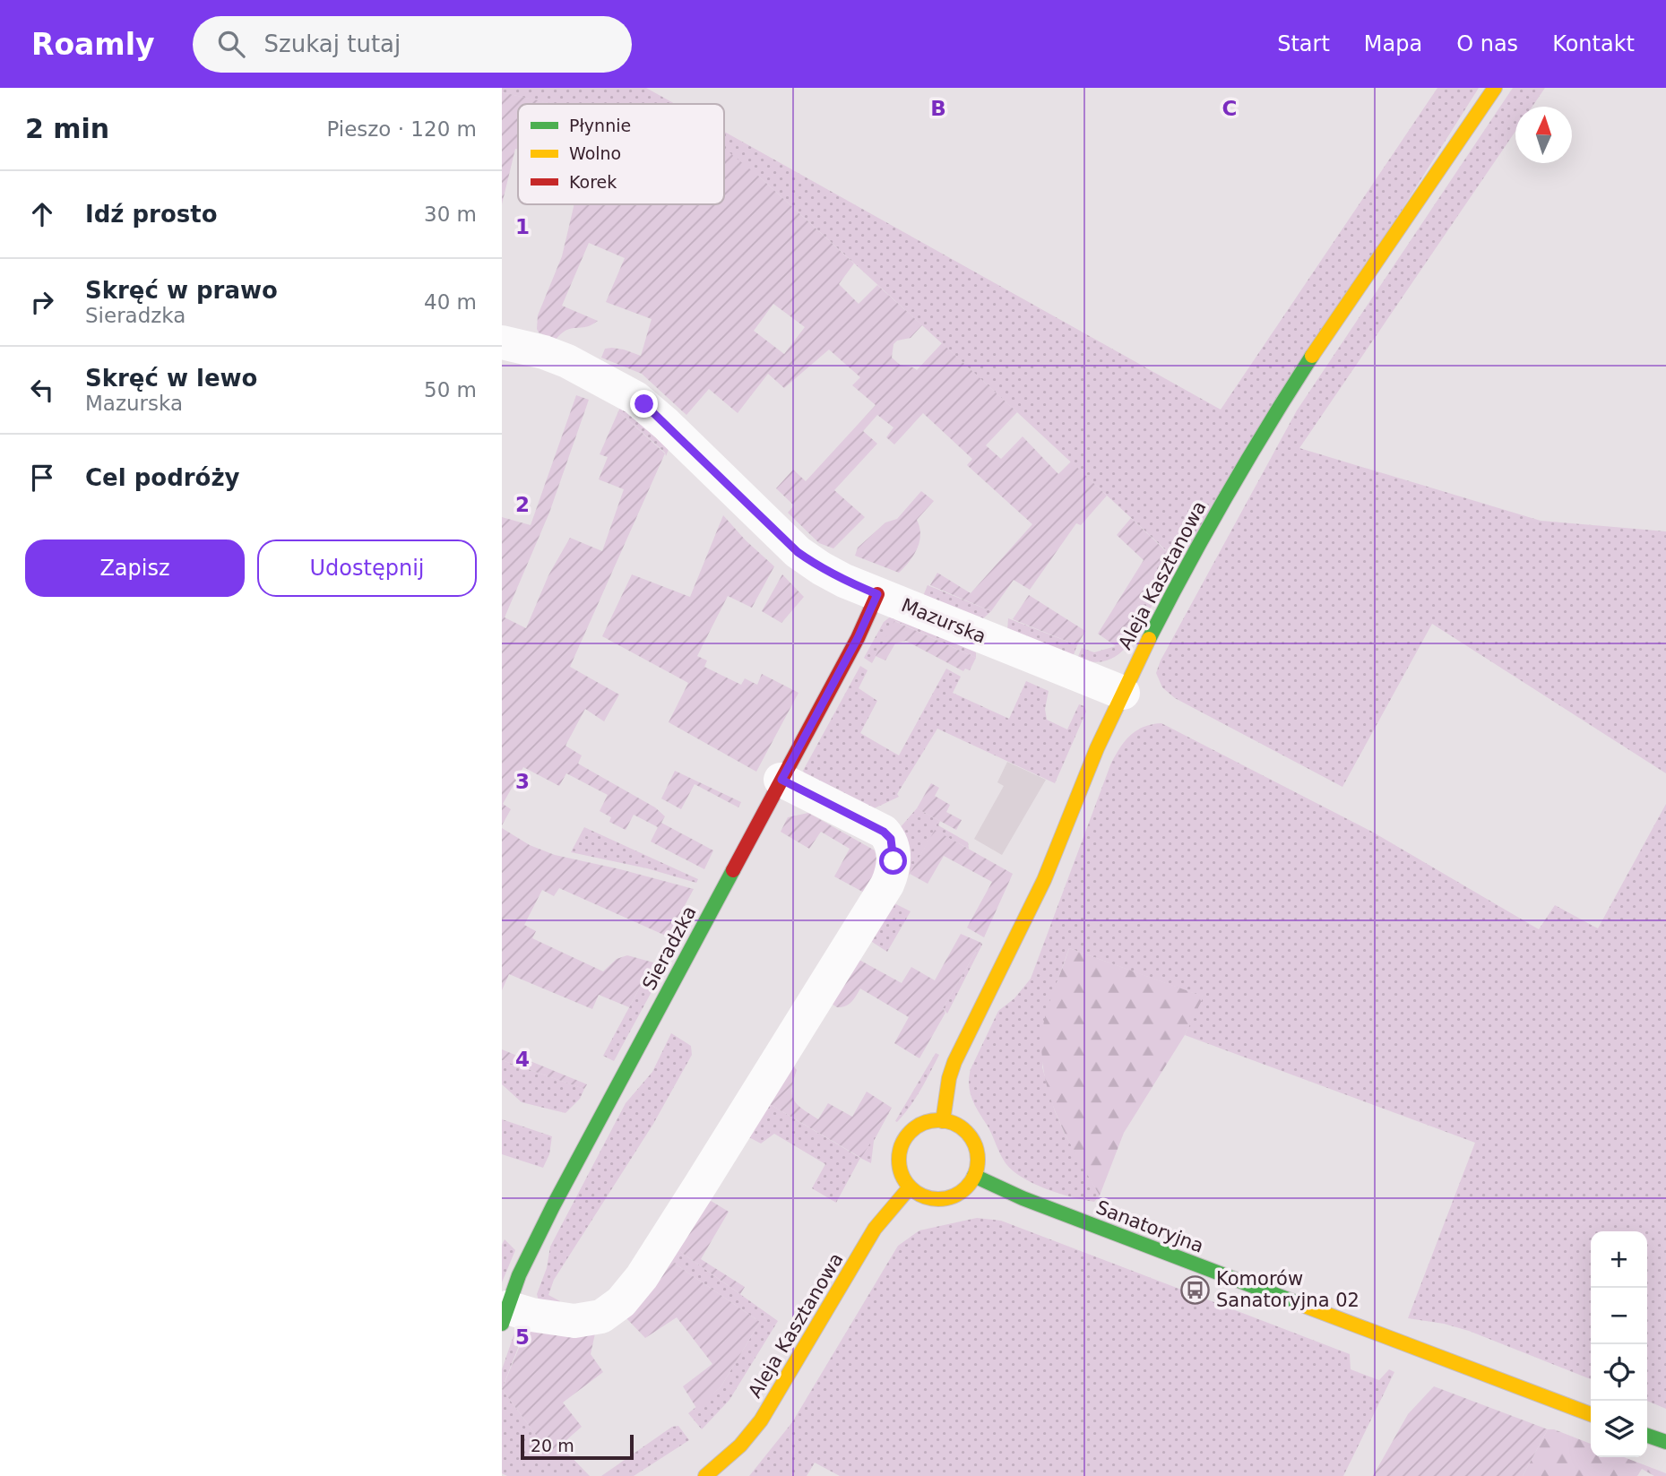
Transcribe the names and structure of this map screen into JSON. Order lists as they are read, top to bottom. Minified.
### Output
{"streets":{"street":["Aleja Kasztanowa","Mazurska","Sieradzka","Sanatoryjna"]},"crossings":[["Aleja Kasztanowa","Mazurska"],["Aleja Kasztanowa","Sanatoryjna"],["Mazurska","Sieradzka"]],"places":{"bus stop":["Komorów Sanatoryjna 02"]},"legend":["Płynnie","Wolno","Korek"],"scale_bar":"20 m","north":"top","page":{"header":"Roamly","search":"Szukaj tutaj","nav":["Start","Mapa","O nas","Kontakt"],"heading":["2 min","Pieszo · 120 m"],"list":[["Idź prosto","30 m"],["Skręć w prawo","Sieradzka","40 m"],["Skręć w lewo","Mazurska","50 m"],"Cel podróży"],"buttons":["Zapisz","Udostępnij"],"map_buttons":["+","−"],"scale":"20 m"},"grid":{"columns":["B","C"],"rows":["1","2","3","4","5"]}}
